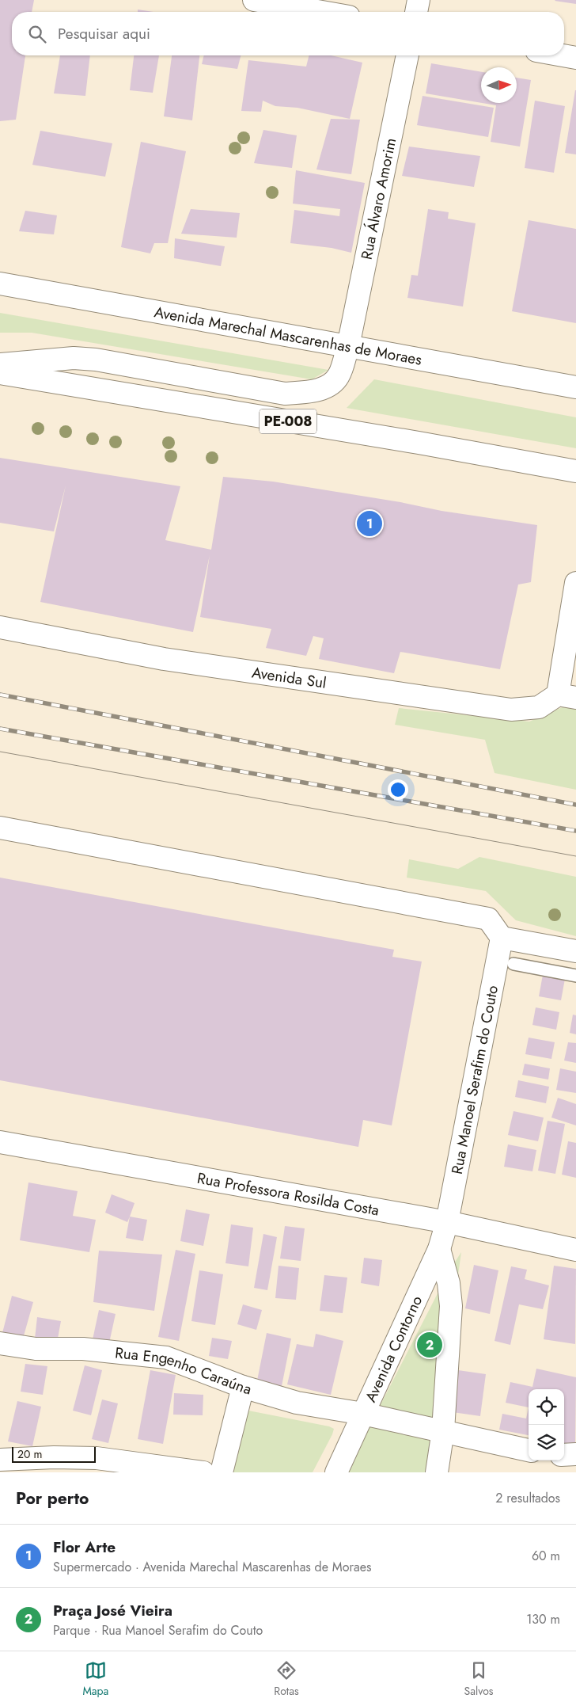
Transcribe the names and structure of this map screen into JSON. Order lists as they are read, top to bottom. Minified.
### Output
{"streets":{"main road":["Rua Álvaro Amorim","Avenida Marechal Mascarenhas de Moraes","PE-008","Avenida Sul","Rua Manoel Serafim do Couto","Rua Professora Rosilda Costa","Avenida Contorno","Rua Engenho Caraúna"]},"crossings":[["Rua Álvaro Amorim","Avenida Marechal Mascarenhas de Moraes"],["Rua Manoel Serafim do Couto","Rua Professora Rosilda Costa"],["Rua Manoel Serafim do Couto","Avenida Contorno"],["Rua Professora Rosilda Costa","Avenida Contorno"],["Avenida Contorno","Rua Engenho Caraúna"]],"scale_bar":"20 m","north":"right","page":{"search":"Pesquisar aqui","pins":["1","2"],"scale":"20 m","heading":["Por perto","2 resultados"],"list":[{"mark":"1","name":"Flor Arte","note":"Supermercado · Avenida Marechal Mascarenhas de Moraes","value":"60 m"},{"mark":"2","name":"Praça José Vieira","note":"Parque · Rua Manoel Serafim do Couto","value":"130 m"}],"nav":["Mapa","Rotas","Salvos"]}}
